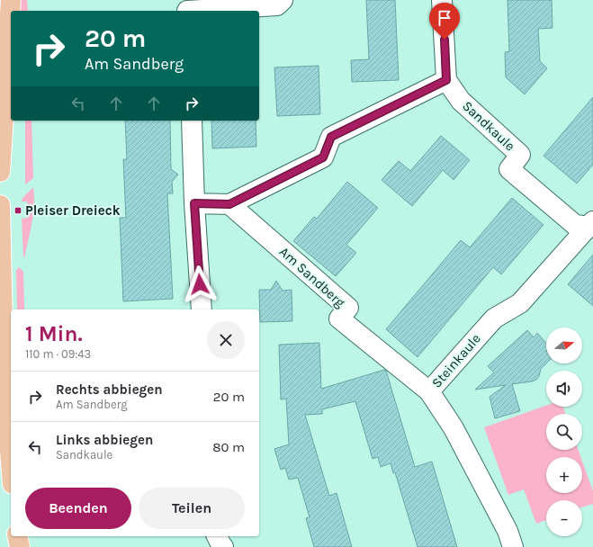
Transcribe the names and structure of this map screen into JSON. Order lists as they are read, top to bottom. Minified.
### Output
{"streets":{"street":["Sandkaule","Am Sandberg","Steinkaule"]},"crossings":[["Sandkaule","Steinkaule"],["Am Sandberg","Steinkaule"]],"places":{"transit":["Pleiser Dreieck"]},"north":"right","page":{"turn":["20 m","Am Sandberg"],"heading":["1 Min.","110 m · 09:43"],"map_buttons":["+","−"],"list":[{"name":"Rechts abbiegen","note":"Am Sandberg","value":"20 m"},{"name":"Links abbiegen","note":"Sandkaule","value":"80 m"}],"buttons":["Beenden","Teilen"]}}
